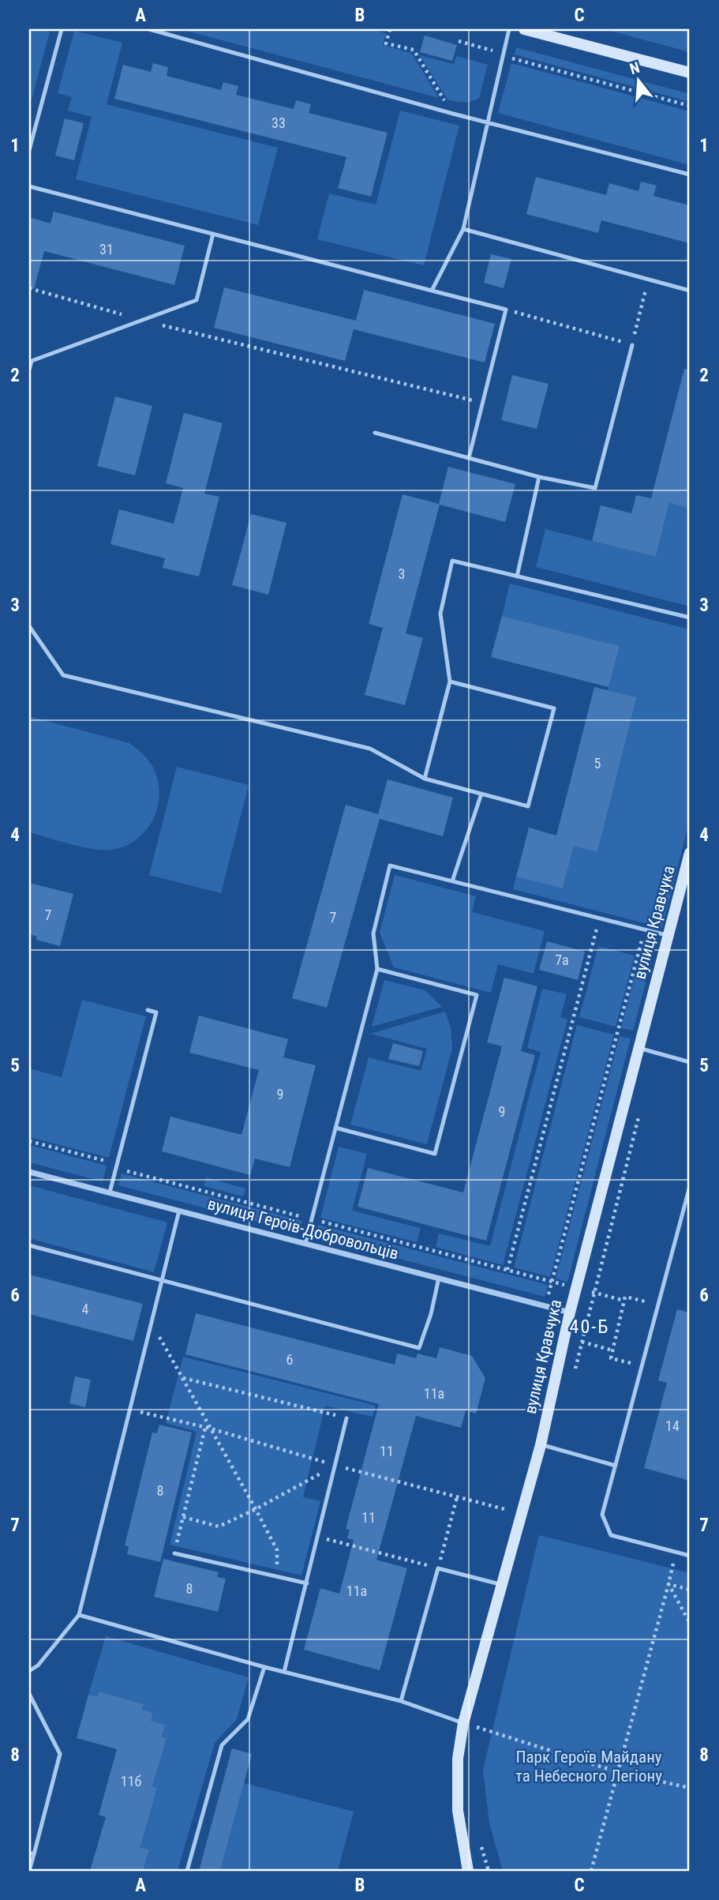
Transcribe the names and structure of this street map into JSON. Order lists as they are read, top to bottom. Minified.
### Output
{"streets":{"street":["вулиця Кравчука","вулиця Героїв-Добровольців"]},"crossings":[["вулиця Кравчука","вулиця Героїв-Добровольців"]],"districts":["40-Б"],"parks":["Парк Героїв Майдану та Небесного Легіону"],"house_numbers":["33","31","3","5","7","7","7а","9","9","4","6","11а","14","11","8","11","8","11а","11б"],"north":"top","grid":{"columns":["A","B","C"],"rows":["1","2","3","4","5","6","7","8"]}}
